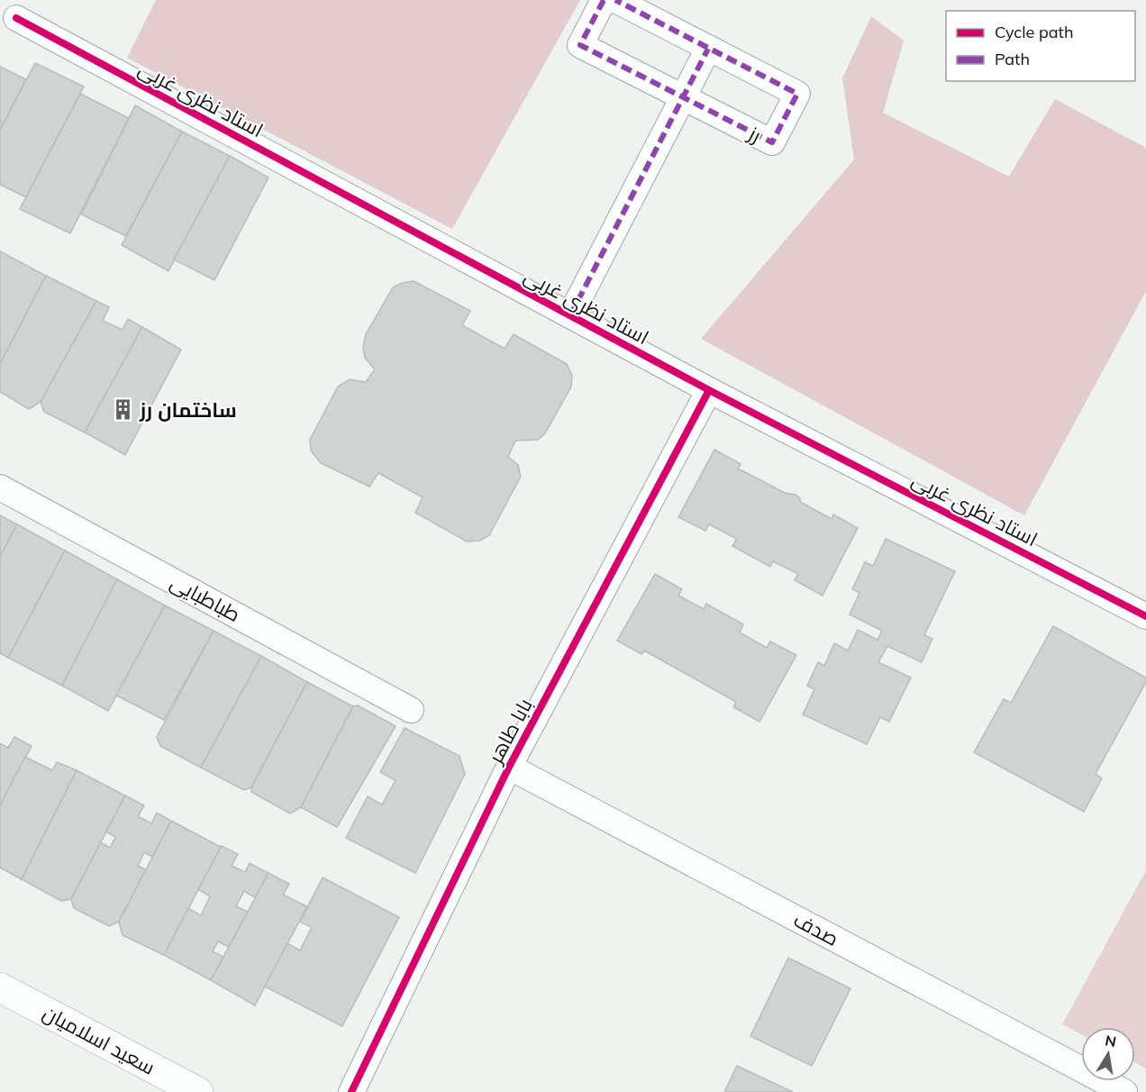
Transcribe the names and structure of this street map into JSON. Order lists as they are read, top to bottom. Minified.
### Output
{"streets":{"street":["استاد نظری غربی","رز","طباطبایی","بابا طاهر","صدف","سعید اسلامیان"]},"crossings":[["استاد نظری غربی","بابا طاهر"],["بابا طاهر","صدف"]],"places":{"building":["ساختمان رز"]},"legend":["Cycle path","Path"],"north":"top"}
